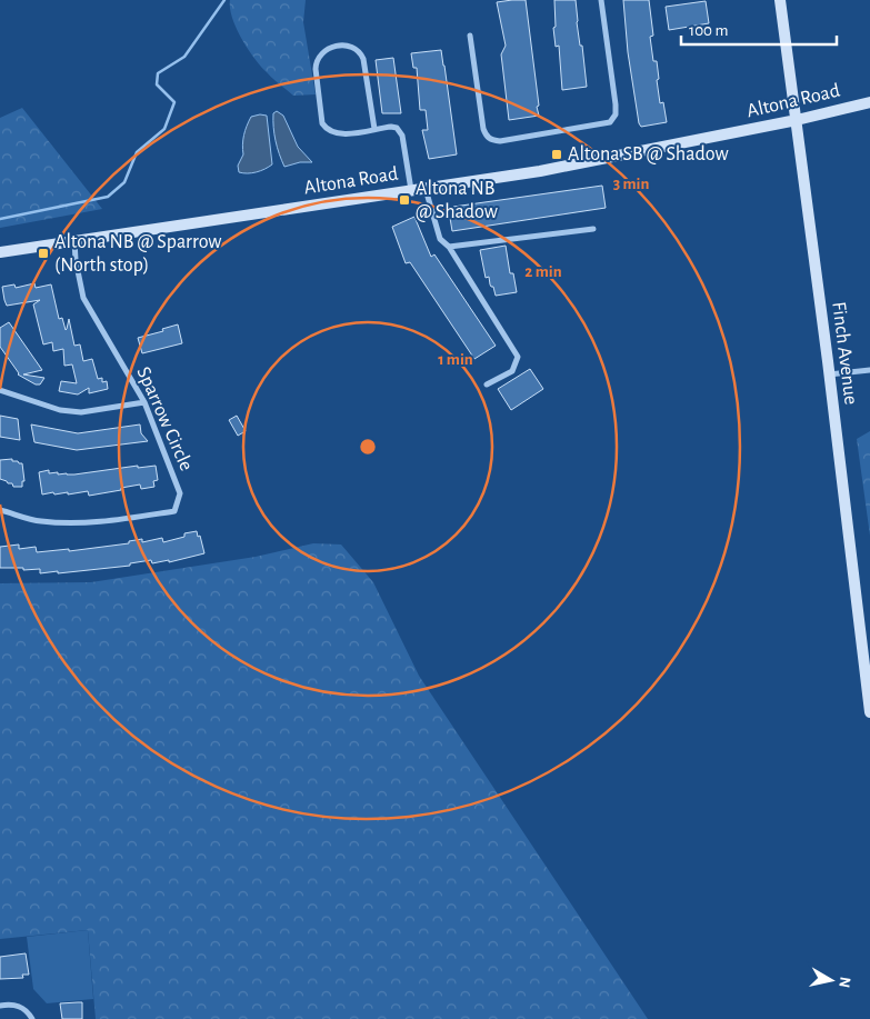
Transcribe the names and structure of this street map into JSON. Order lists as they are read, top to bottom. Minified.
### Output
{"streets":{"main road":["Altona Road","Finch Avenue"],"street":["Sparrow Circle"]},"crossings":[["Altona Road","Finch Avenue"],["Altona Road","Sparrow Circle"]],"places":{"transit":["Altona SB @ Shadow","Altona NB @ Shadow","Altona NB @ Sparrow (North stop)"]},"scale_bar":"100 m","north":"right","rings":["3 min","2 min","1 min"]}
